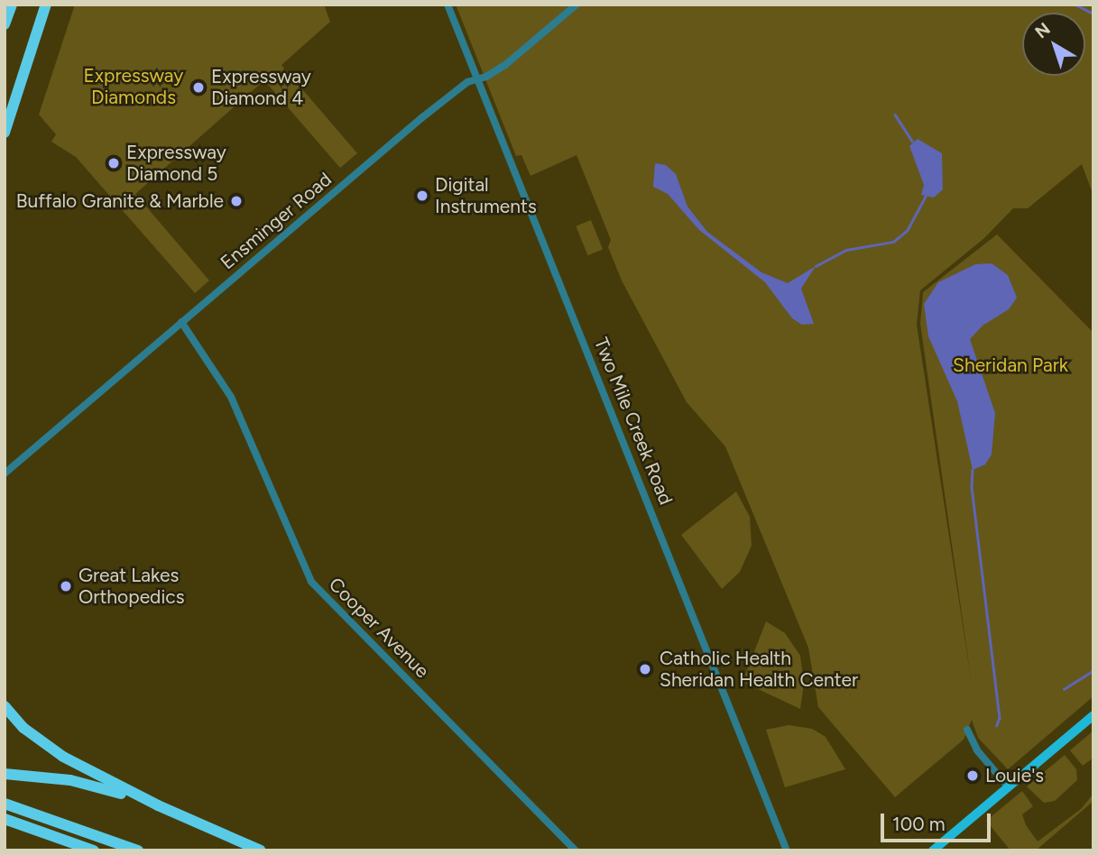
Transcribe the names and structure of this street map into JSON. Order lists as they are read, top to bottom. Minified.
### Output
{"streets":{"street":["Ensminger Road","Two Mile Creek Road","Cooper Avenue"]},"crossings":[["Ensminger Road","Two Mile Creek Road"],["Ensminger Road","Cooper Avenue"]],"parks":["Expressway Diamonds","Sheridan Park"],"places":["Expressway Diamond 4","Expressway Diamond 5","Digital Instruments","Buffalo Granite & Marble","Great Lakes Orthopedics","Catholic Health Sheridan Health Center","Louie's"],"scale_bar":"100 m","north":"top left"}
